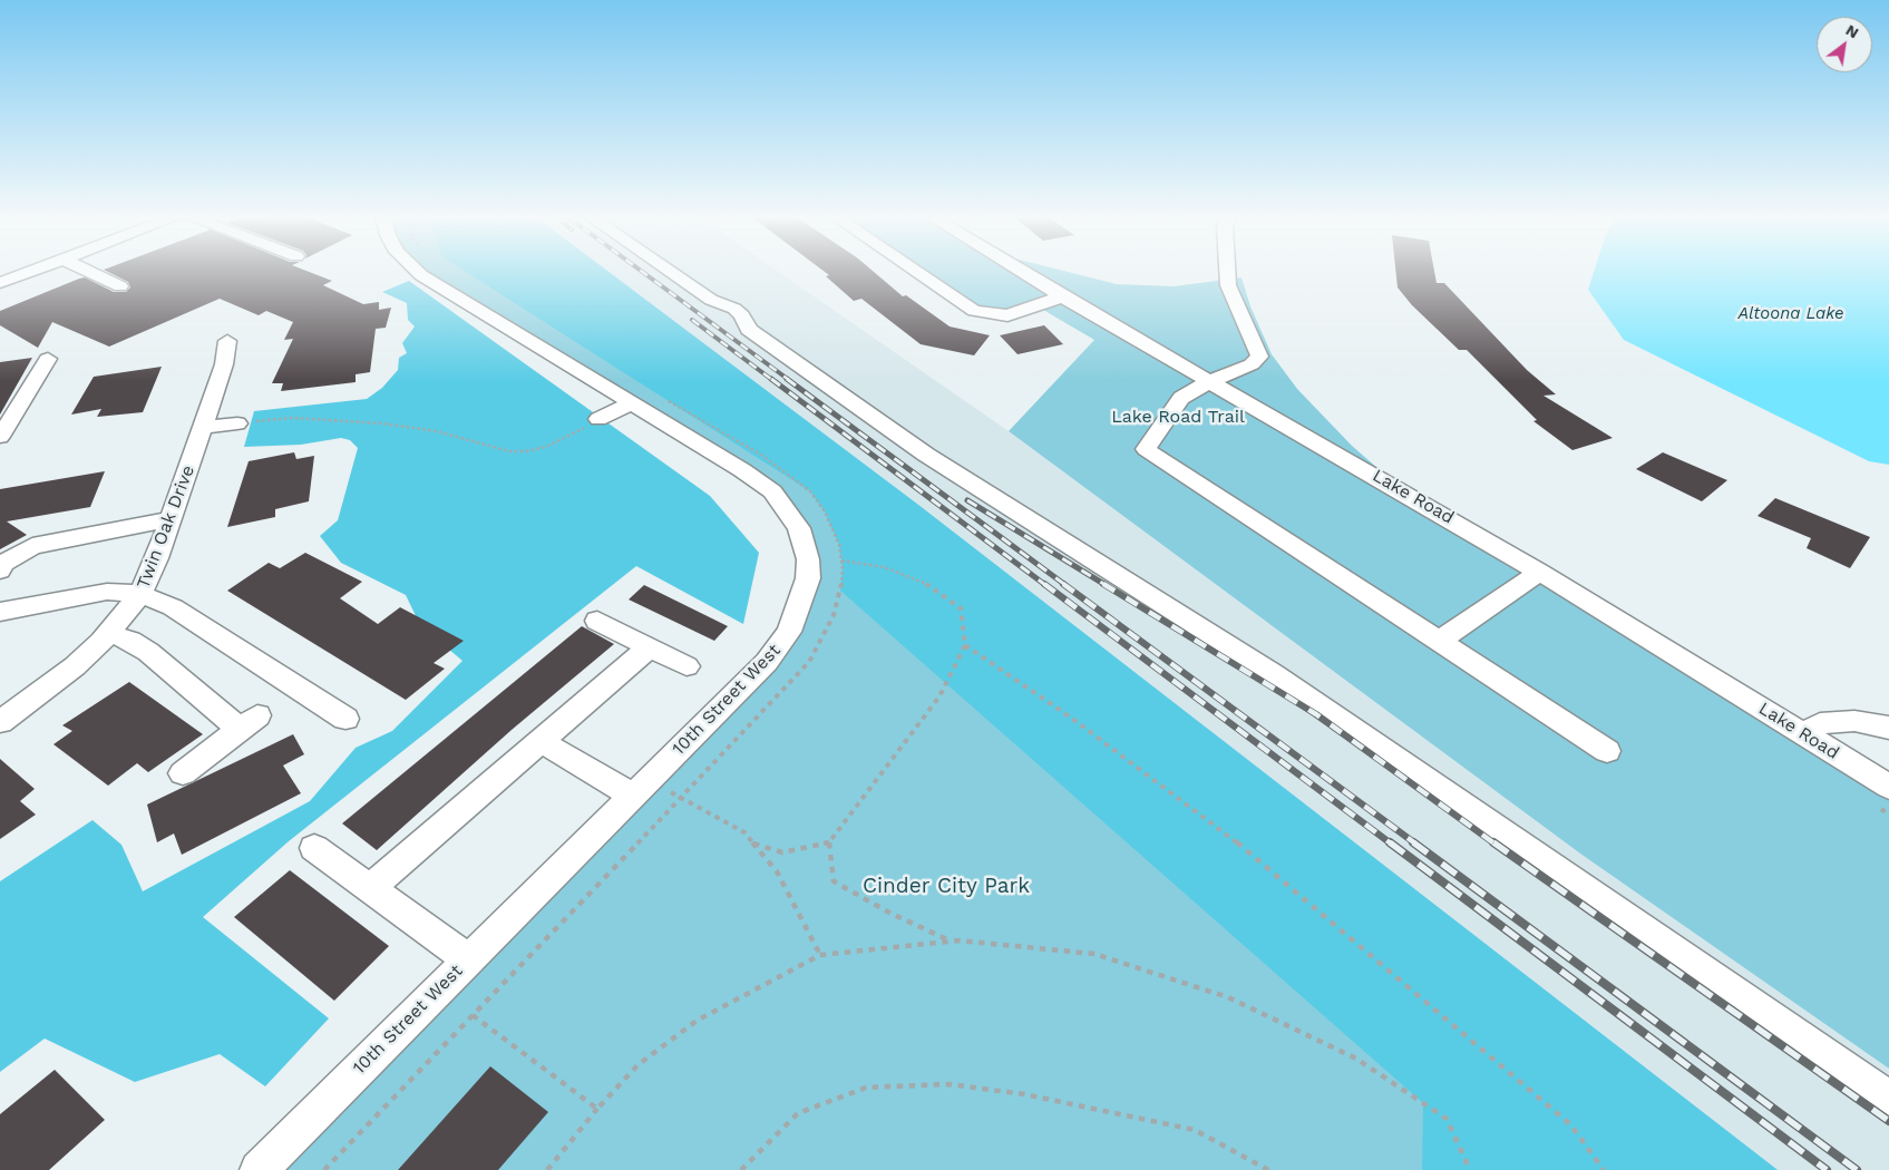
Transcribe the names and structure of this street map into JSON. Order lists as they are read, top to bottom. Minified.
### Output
{"streets":{"street":["Lake Road","Twin Oak Drive","10th Street West"]},"water":["Altoona Lake"],"parks":["Lake Road Trail","Cinder City Park"],"north":"top right"}
